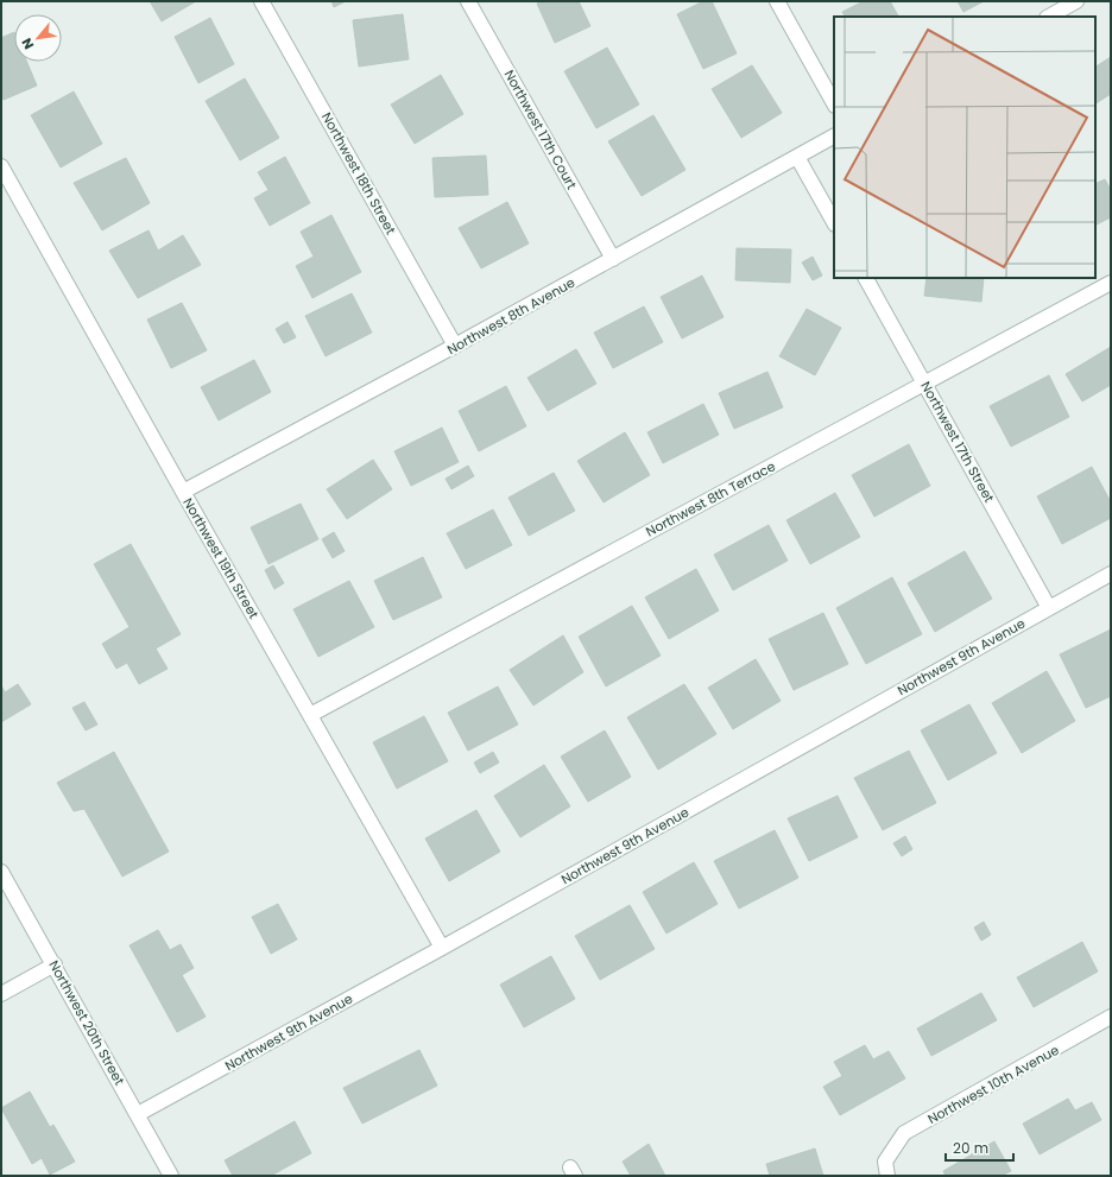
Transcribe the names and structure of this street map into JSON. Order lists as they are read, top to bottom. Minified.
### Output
{"streets":{"street":["Northwest 17th Court","Northwest 18th Street","Northwest 8th Avenue","Northwest 17th Street","Northwest 8th Terrace","Northwest 19th Street","Northwest 9th Avenue","Northwest 20th Street","Northwest 10th Avenue"]},"crossings":[["Northwest 17th Court","Northwest 8th Avenue"],["Northwest 18th Street","Northwest 8th Avenue"],["Northwest 8th Avenue","Northwest 19th Street"],["Northwest 17th Street","Northwest 8th Terrace"],["Northwest 17th Street","Northwest 9th Avenue"],["Northwest 8th Terrace","Northwest 19th Street"],["Northwest 19th Street","Northwest 9th Avenue"],["Northwest 9th Avenue","Northwest 20th Street"]],"scale_bar":"20 m","north":"bottom left"}
